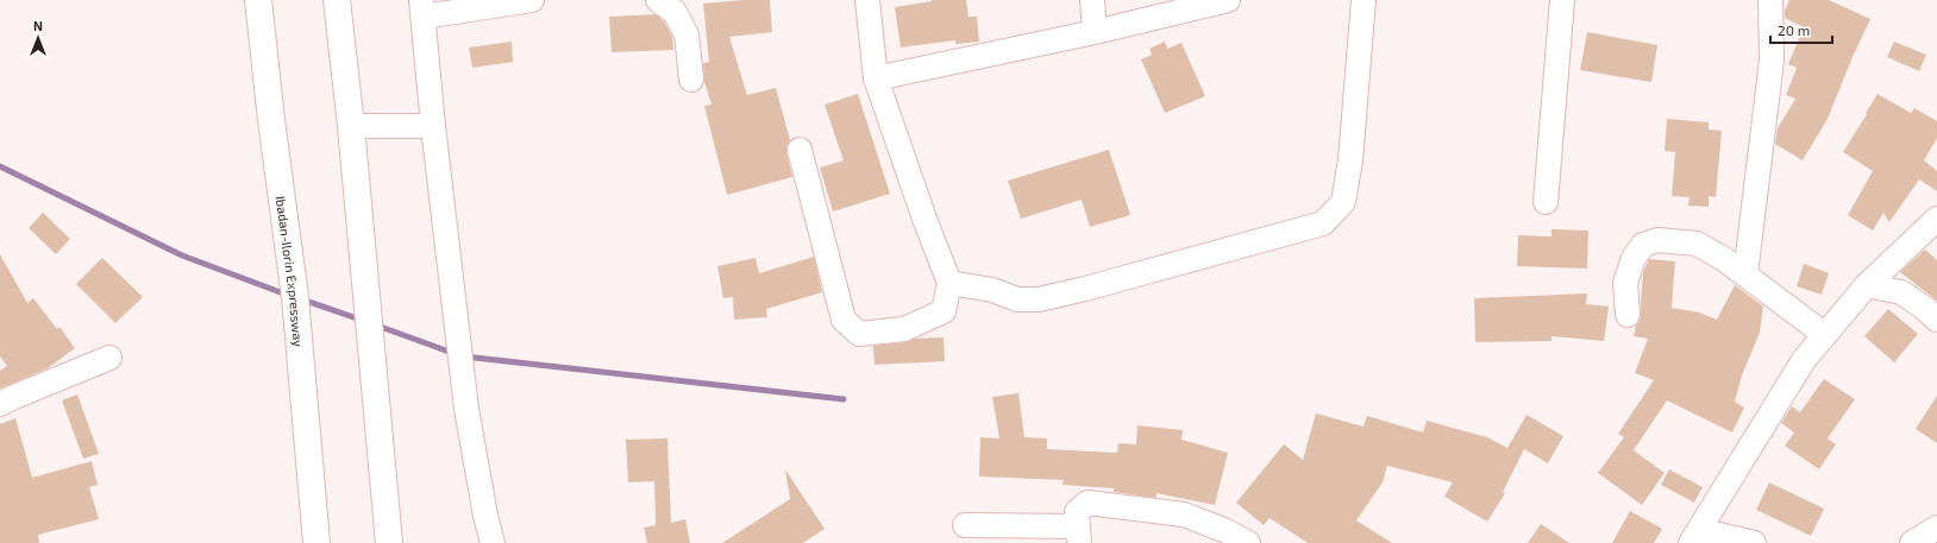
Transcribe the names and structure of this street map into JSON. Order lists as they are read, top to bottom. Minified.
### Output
{"streets":{"highway":["Ibadan-Ilorin Expressway"]},"scale_bar":"20 m","north":"top"}
